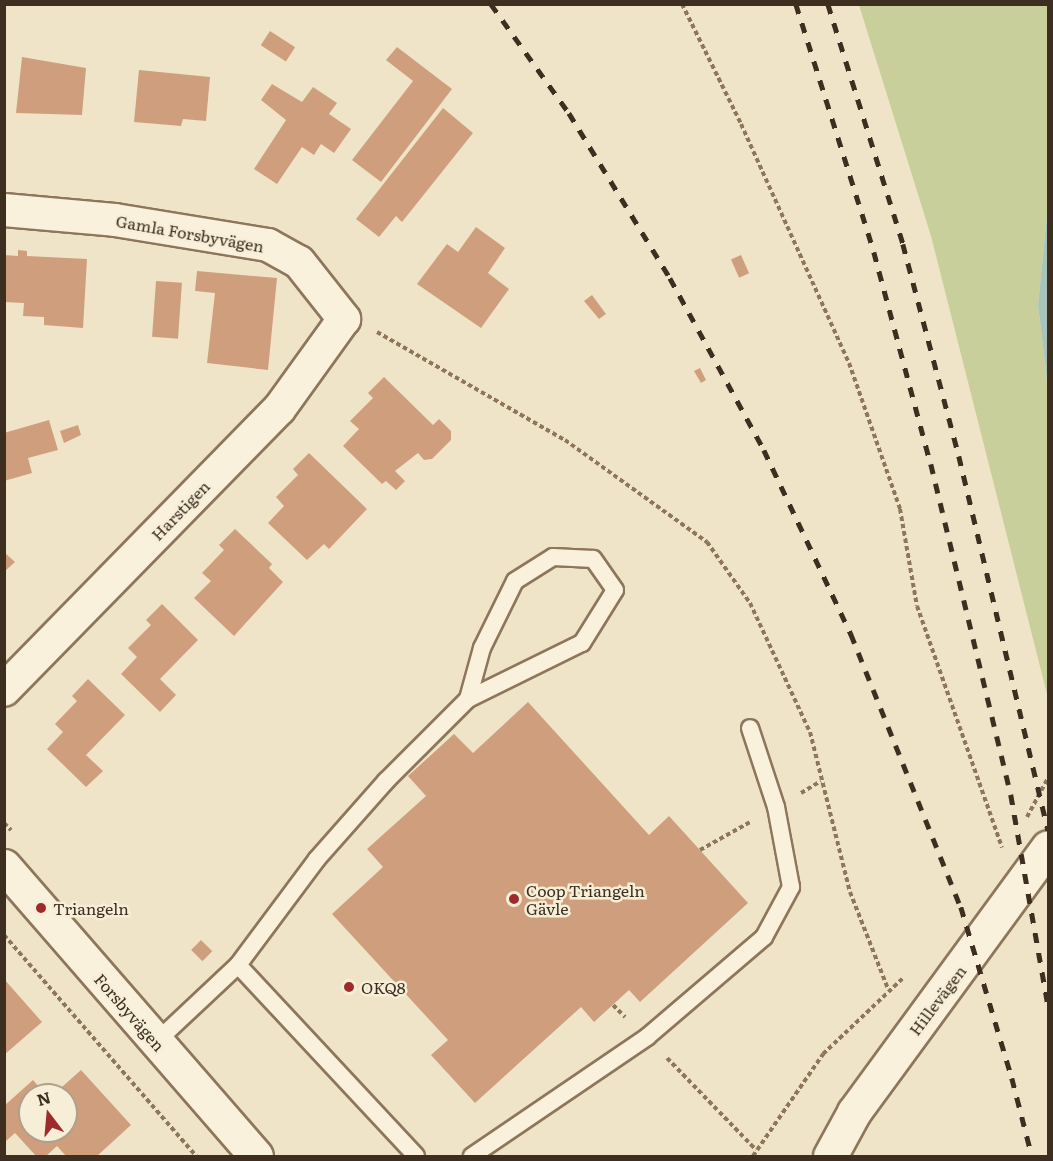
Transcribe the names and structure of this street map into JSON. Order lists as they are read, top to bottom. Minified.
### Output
{"streets":{"street":["Gamla Forsbyvägen","Harstigen","Hillevägen","Forsbyvägen"]},"crossings":[["Gamla Forsbyvägen","Harstigen"]],"places":["Coop Triangeln Gävle","Triangeln","OKQ8"],"north":"top"}
